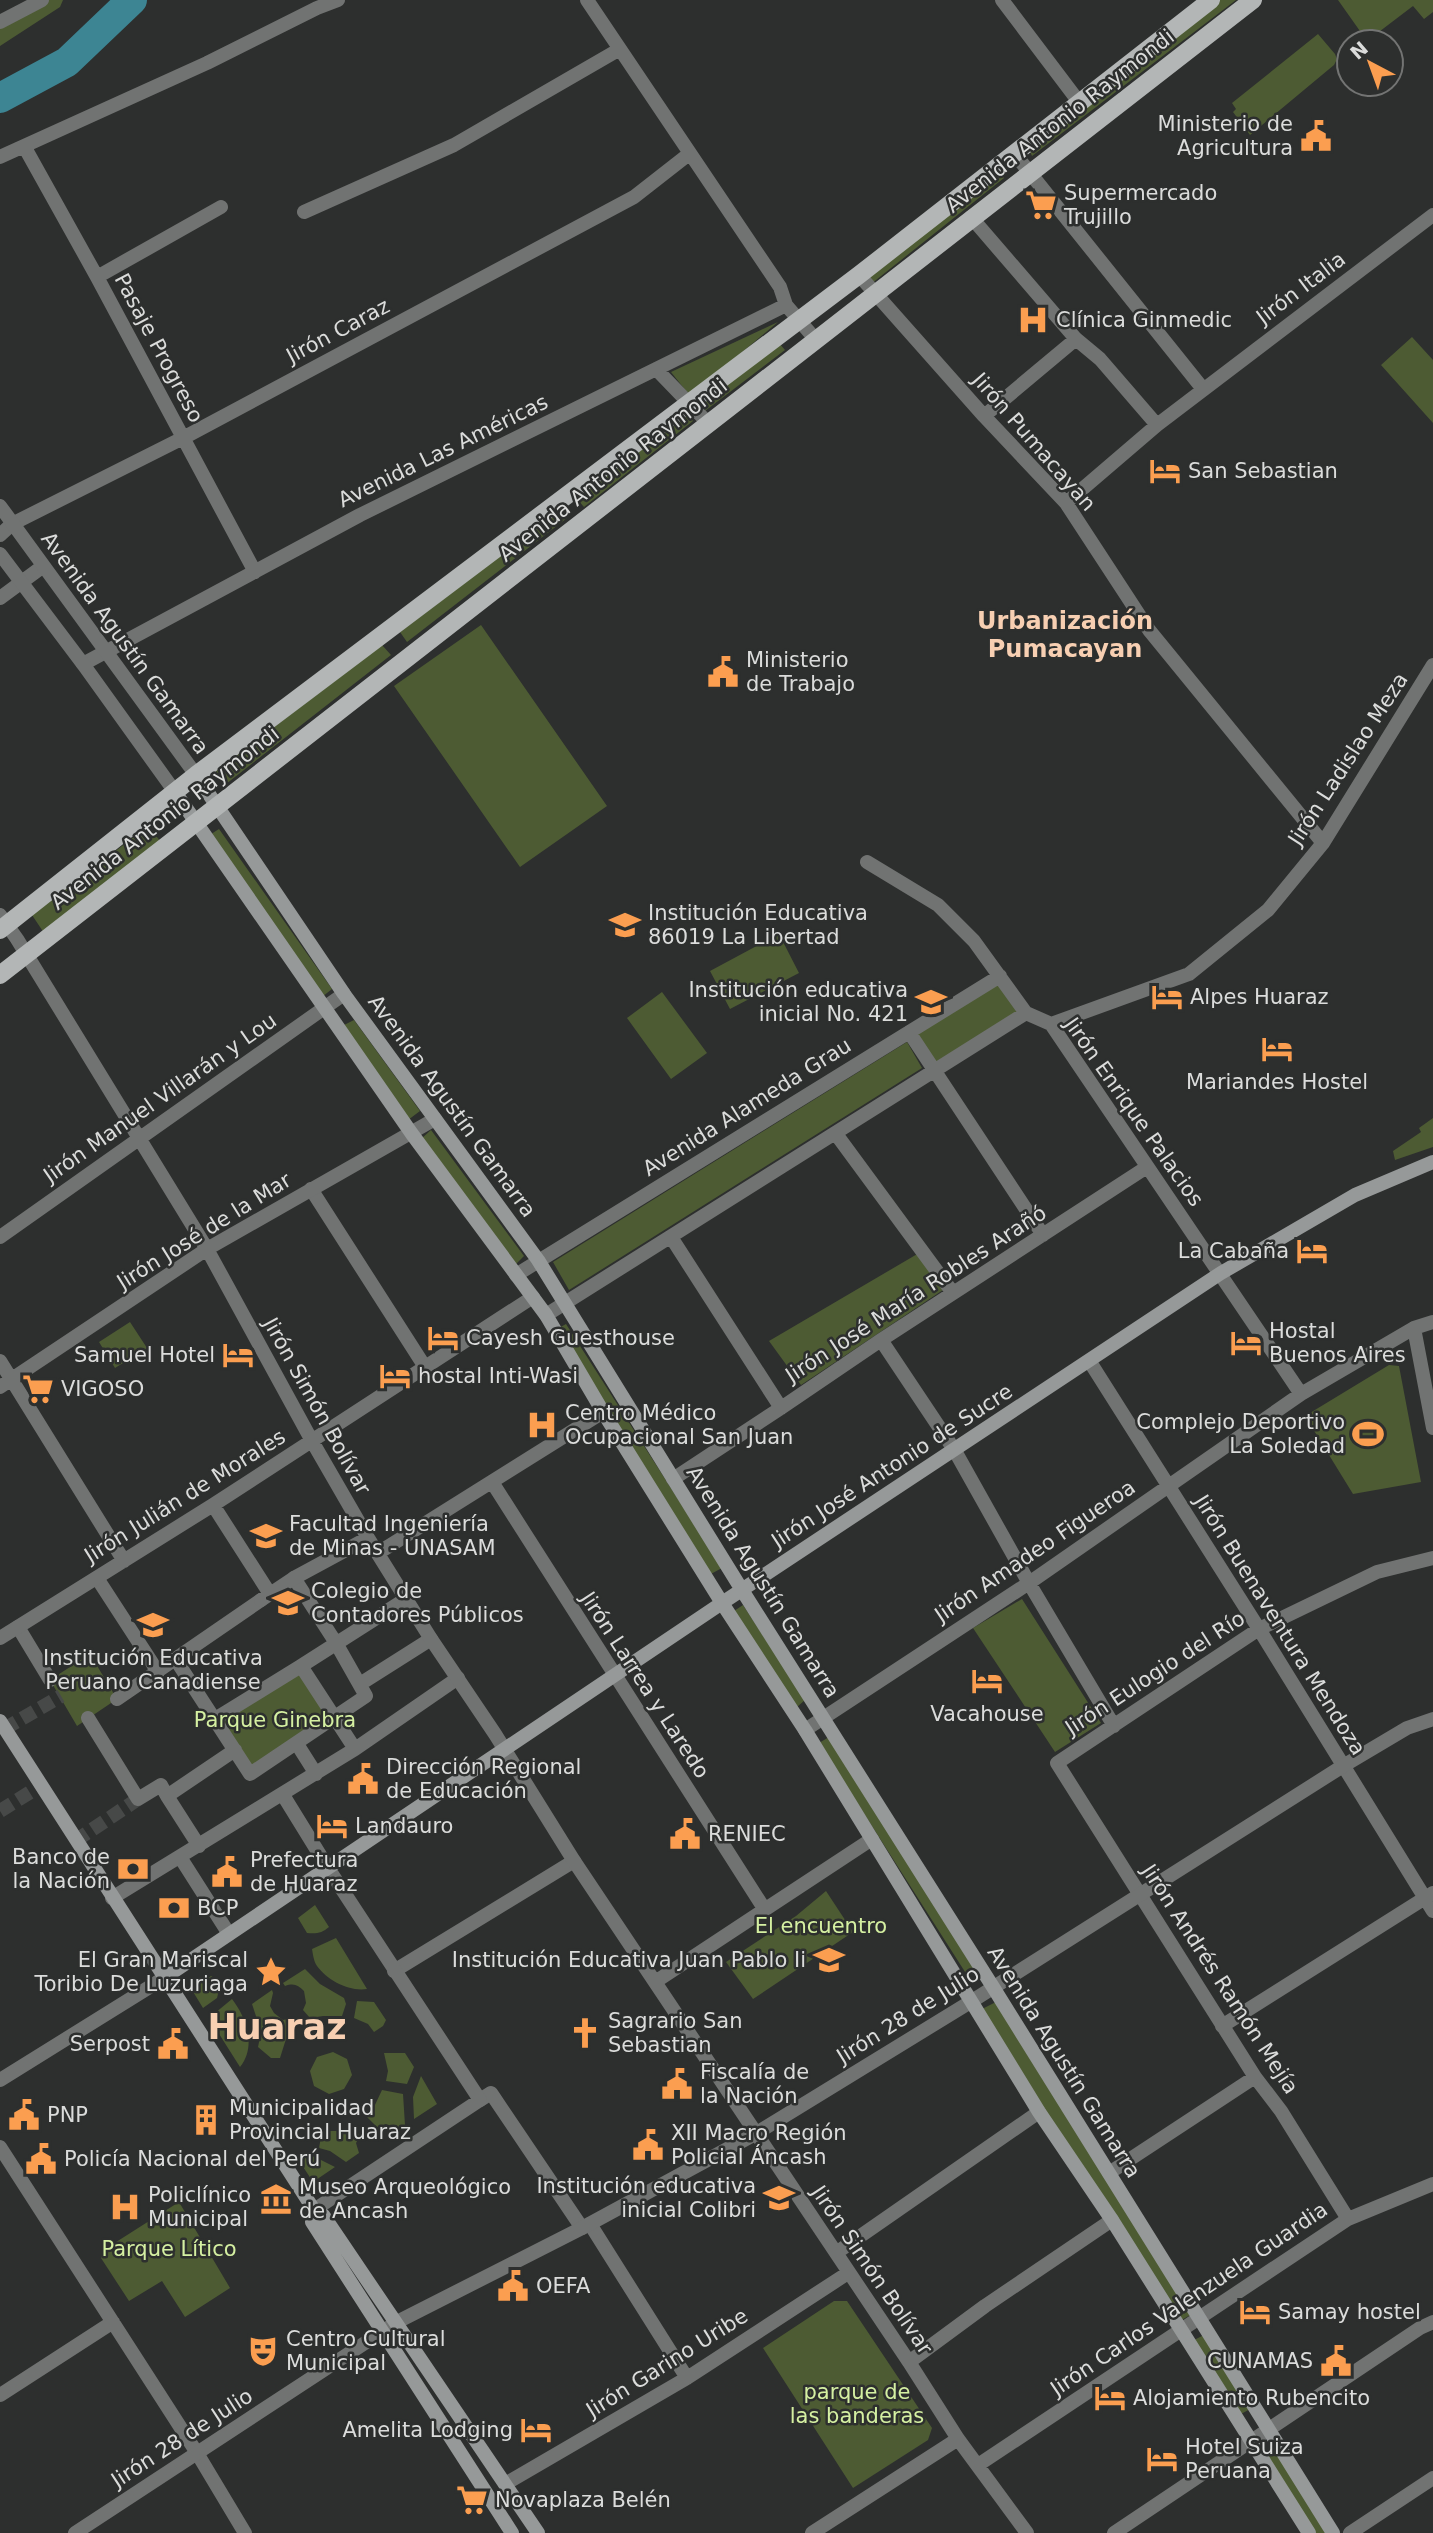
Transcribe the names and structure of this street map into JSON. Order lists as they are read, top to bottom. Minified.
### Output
{"streets":{"main road":["Avenida Antonio Raymondi","Avenida Agustín Gamarra","Jirón José Antonio de Sucre"],"street":["Jirón Italia","Jirón Caraz","Pasaje Progreso","Jirón Pumacayan","Avenida Las Américas","Jirón Ladislao Meza","Jirón Manuel Villarán y Lou","Avenida Alameda Grau","Jirón Enrique Palacios","Jirón José de la Mar","Jirón José María Robles Arañó","Jirón Simón Bolívar","Jirón Julián de Morales","Jirón Amadeo Figueroa","Jirón Buenaventura Mendoza","Jirón Eulogio del Río","Jirón Larrea y Laredo","Jirón Andrés Ramón Mejía","Jirón 28 de Julio","Jirón Carlos Valenzuela Guardia","Jirón Garino Uribe"]},"crossings":[["Avenida Antonio Raymondi","Jirón Pumacayan"],["Avenida Antonio Raymondi","Avenida Agustín Gamarra"],["Avenida Antonio Raymondi","Jirón Simón Bolívar"],["Jirón Italia","Jirón Pumacayan"],["Jirón Caraz","Pasaje Progreso"],["Jirón Caraz","Avenida Agustín Gamarra"],["Pasaje Progreso","Avenida Las Américas"],["Jirón Pumacayan","Jirón Ladislao Meza"],["Avenida Las Américas","Avenida Agustín Gamarra"],["Avenida Agustín Gamarra","Jirón Manuel Villarán y Lou"],["Avenida Agustín Gamarra","Avenida Alameda Grau"],["Avenida Agustín Gamarra","Jirón José de la Mar"],["Avenida Agustín Gamarra","Jirón José María Robles Arañó"],["Avenida Agustín Gamarra","Jirón José Antonio de Sucre"],["Avenida Agustín Gamarra","Jirón Julián de Morales"],["Avenida Agustín Gamarra","Jirón Amadeo Figueroa"],["Avenida Agustín Gamarra","Jirón 28 de Julio"],["Avenida Agustín Gamarra","Jirón Carlos Valenzuela Guardia"],["Jirón Ladislao Meza","Jirón Enrique Palacios"],["Jirón Manuel Villarán y Lou","Jirón Simón Bolívar"],["Jirón Enrique Palacios","Jirón José María Robles Arañó"],["Jirón Enrique Palacios","Jirón José Antonio de Sucre"],["Jirón Enrique Palacios","Jirón Amadeo Figueroa"],["Jirón José de la Mar","Jirón Simón Bolívar"],["Jirón Simón Bolívar","Jirón José Antonio de Sucre"],["Jirón Simón Bolívar","Jirón Julián de Morales"],["Jirón Simón Bolívar","Jirón 28 de Julio"],["Jirón Simón Bolívar","Jirón Carlos Valenzuela Guardia"],["Jirón Simón Bolívar","Jirón Garino Uribe"],["Jirón José Antonio de Sucre","Jirón Buenaventura Mendoza"],["Jirón José Antonio de Sucre","Jirón Larrea y Laredo"],["Jirón Amadeo Figueroa","Jirón Buenaventura Mendoza"],["Jirón Buenaventura Mendoza","Jirón Eulogio del Río"],["Jirón Buenaventura Mendoza","Jirón 28 de Julio"],["Jirón Eulogio del Río","Jirón Andrés Ramón Mejía"],["Jirón Andrés Ramón Mejía","Jirón 28 de Julio"],["Jirón Andrés Ramón Mejía","Jirón Carlos Valenzuela Guardia"]],"districts":["Urbanización Pumacayan","Huaraz"],"parks":["Parque Ginebra","El encuentro","Parque Lítico","parque de las banderas"],"places":{"public building":["Ministerio de Agricultura","Ministerio de Trabajo","Dirección Regional de Educación","RENIEC","Prefectura de Huaraz","Serpost","Fiscalía de la Nación","PNP","XII Macro Región Policial Áncash","Policía Nacional del Perú","OEFA","CUNAMAS"],"supermarket":["Supermercado Trujillo","VIGOSO","Novaplaza Belén"],"hospital":["Clínica Ginmedic","Centro Médico Ocupacional San Juan","Policlínico Municipal"],"hotel":["San Sebastian","Alpes Huaraz","Mariandes Hostel","La Cabaña","Cayesh Guesthouse","Hostal Buenos Aires","Samuel Hotel","hostal Inti-Wasi","Vacahouse","Landauro","Samay hostel","Alojamiento Rubencito","Amelita Lodging","Hotel Suiza Peruana"],"school or university":["Institución Educativa 86019 La Libertad","Institución educativa inicial No. 421","Facultad Ingeniería de Minas - UNASAM","Colegio de Contadores Públicos","Institución Educativa Peruano Canadiense","Institución Educativa Juan Pablo Ii","Institución educativa inicial Colibri"],"sports":["Complejo Deportivo La Soledad"],"bank":["Banco de la Nación","BCP"],"place":["El Gran Mariscal Toribio De Luzuriaga"],"church":["Sagrario San Sebastian"],"building":["Municipalidad Provincial Huaraz"],"museum":["Museo Arqueológico de Ancash"],"theatre":["Centro Cultural Municipal"]},"north":"top left"}
